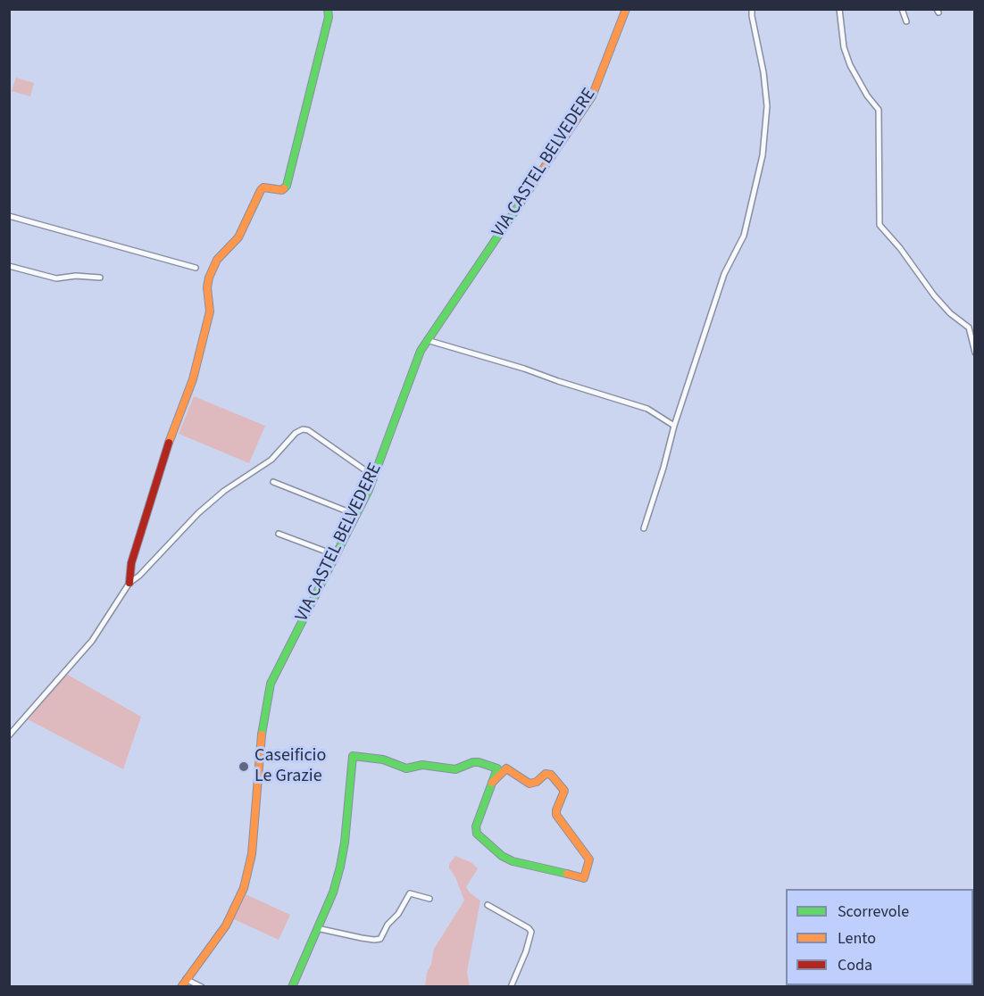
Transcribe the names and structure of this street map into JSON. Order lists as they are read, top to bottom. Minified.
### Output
{"streets":{"street":["VIA CASTEL BELVEDERE"]},"places":["Caseificio Le Grazie"],"legend":["Scorrevole","Lento","Coda"]}
